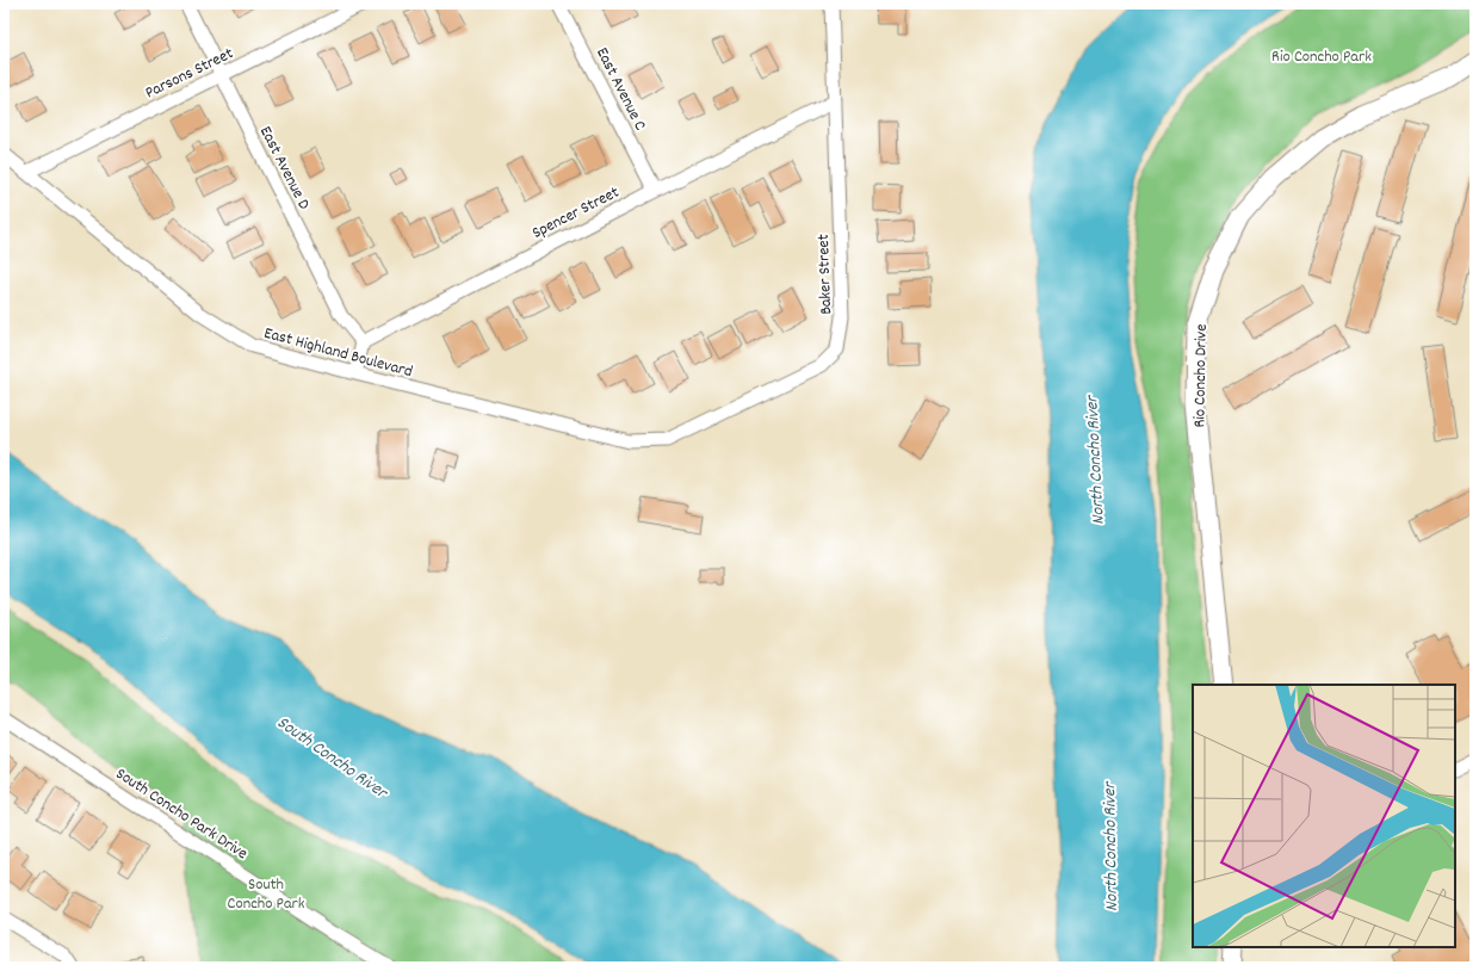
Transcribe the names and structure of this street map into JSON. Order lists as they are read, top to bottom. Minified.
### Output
{"streets":{"street":["Parsons Street","East Avenue C","East Avenue D","Spencer Street","Baker Street","East Highland Boulevard","Rio Concho Drive","South Concho Park Drive"]},"crossings":[["Parsons Street","East Avenue D"],["Parsons Street","East Highland Boulevard"],["East Avenue C","Spencer Street"],["East Avenue D","Spencer Street"],["Spencer Street","Baker Street"],["Baker Street","East Highland Boulevard"]],"water":["North Concho River","South Concho River"],"parks":["Rio Concho Park","South Concho Park"]}
